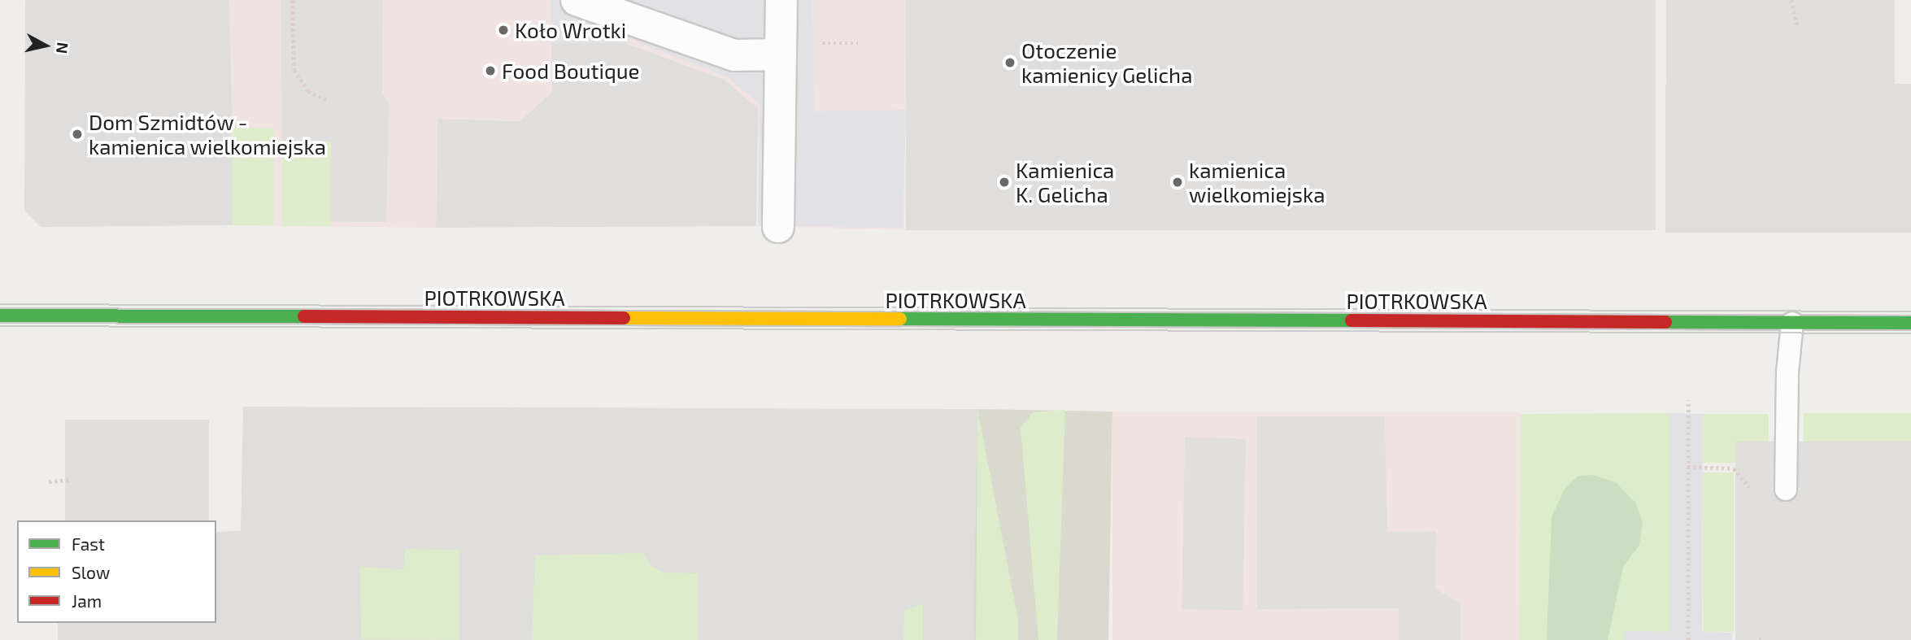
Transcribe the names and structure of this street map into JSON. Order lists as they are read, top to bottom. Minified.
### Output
{"streets":{"street":["PIOTRKOWSKA"]},"places":["Koło Wrotki","Otoczenie kamienicy Gelicha","Food Boutique","Dom Szmidtów - kamienica wielkomiejska","Kamienica K. Gelicha","kamienica wielkomiejska"],"legend":["Fast","Slow","Jam"],"north":"right"}
